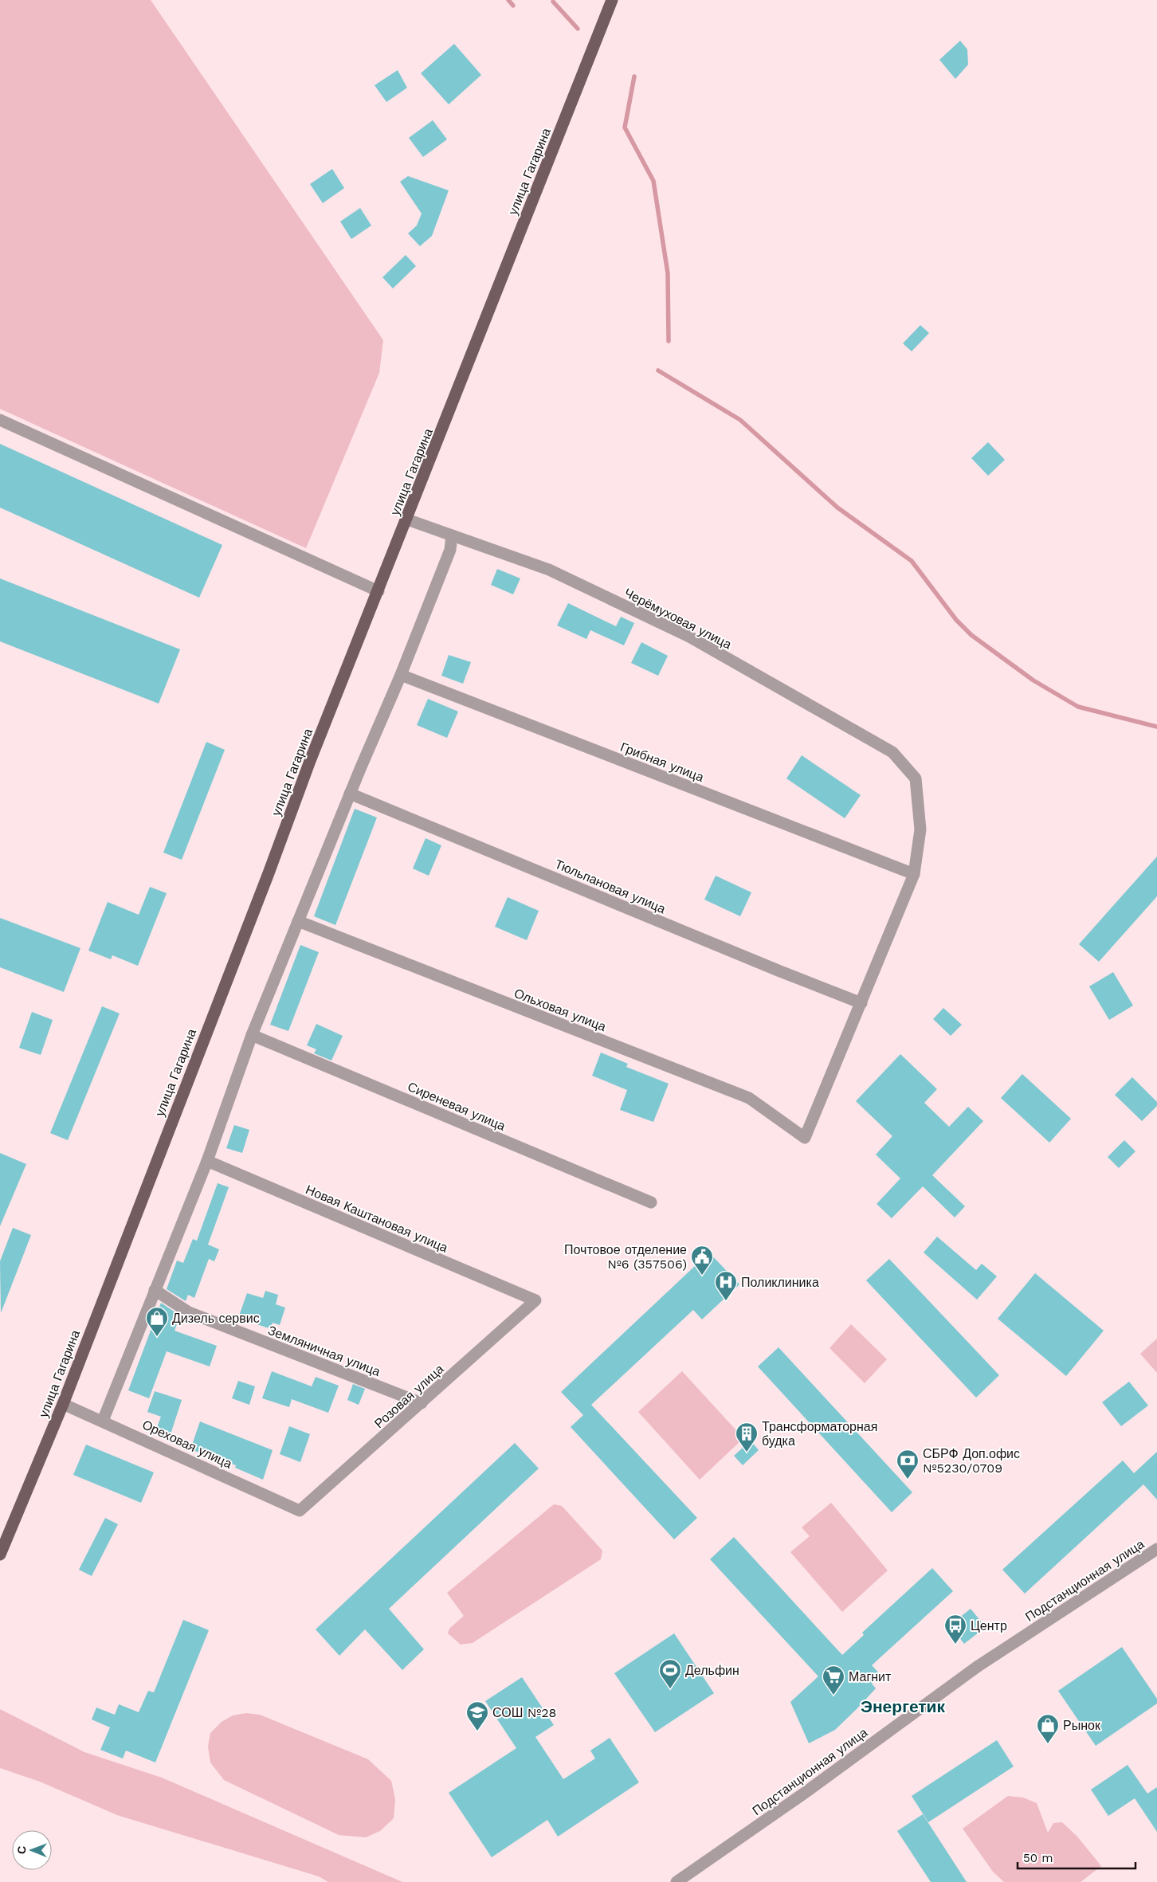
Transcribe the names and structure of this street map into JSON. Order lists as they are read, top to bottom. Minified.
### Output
{"streets":{"main road":["улица Гагарина"],"street":["Черёмуховая улица","Грибная улица","Тюльпановая улица","Ольховая улица","Сиреневая улица","Новая Каштановая улица","Земляничная улица","Розовая улица","Ореховая улица","Подстанционная улица"]},"crossings":[["улица Гагарина","Черёмуховая улица"],["улица Гагарина","Ореховая улица"],["Черёмуховая улица","Грибная улица"],["Тюльпановая улица","Ольховая улица"],["Новая Каштановая улица","Розовая улица"],["Земляничная улица","Розовая улица"],["Розовая улица","Ореховая улица"]],"districts":["Энергетик"],"places":{"public building":["Почтовое отделение №6 (357506)"],"hospital":["Поликлиника"],"shop":["Дизель сервис","Рынок"],"building":["Трансформаторная будка"],"bank":["СБРФ Доп.офис №5230/0709"],"bus stop":["Центр"],"sports":["Дельфин"],"supermarket":["Магнит"],"school or university":["СОШ №28"]},"scale_bar":"50 m","north":"left"}
